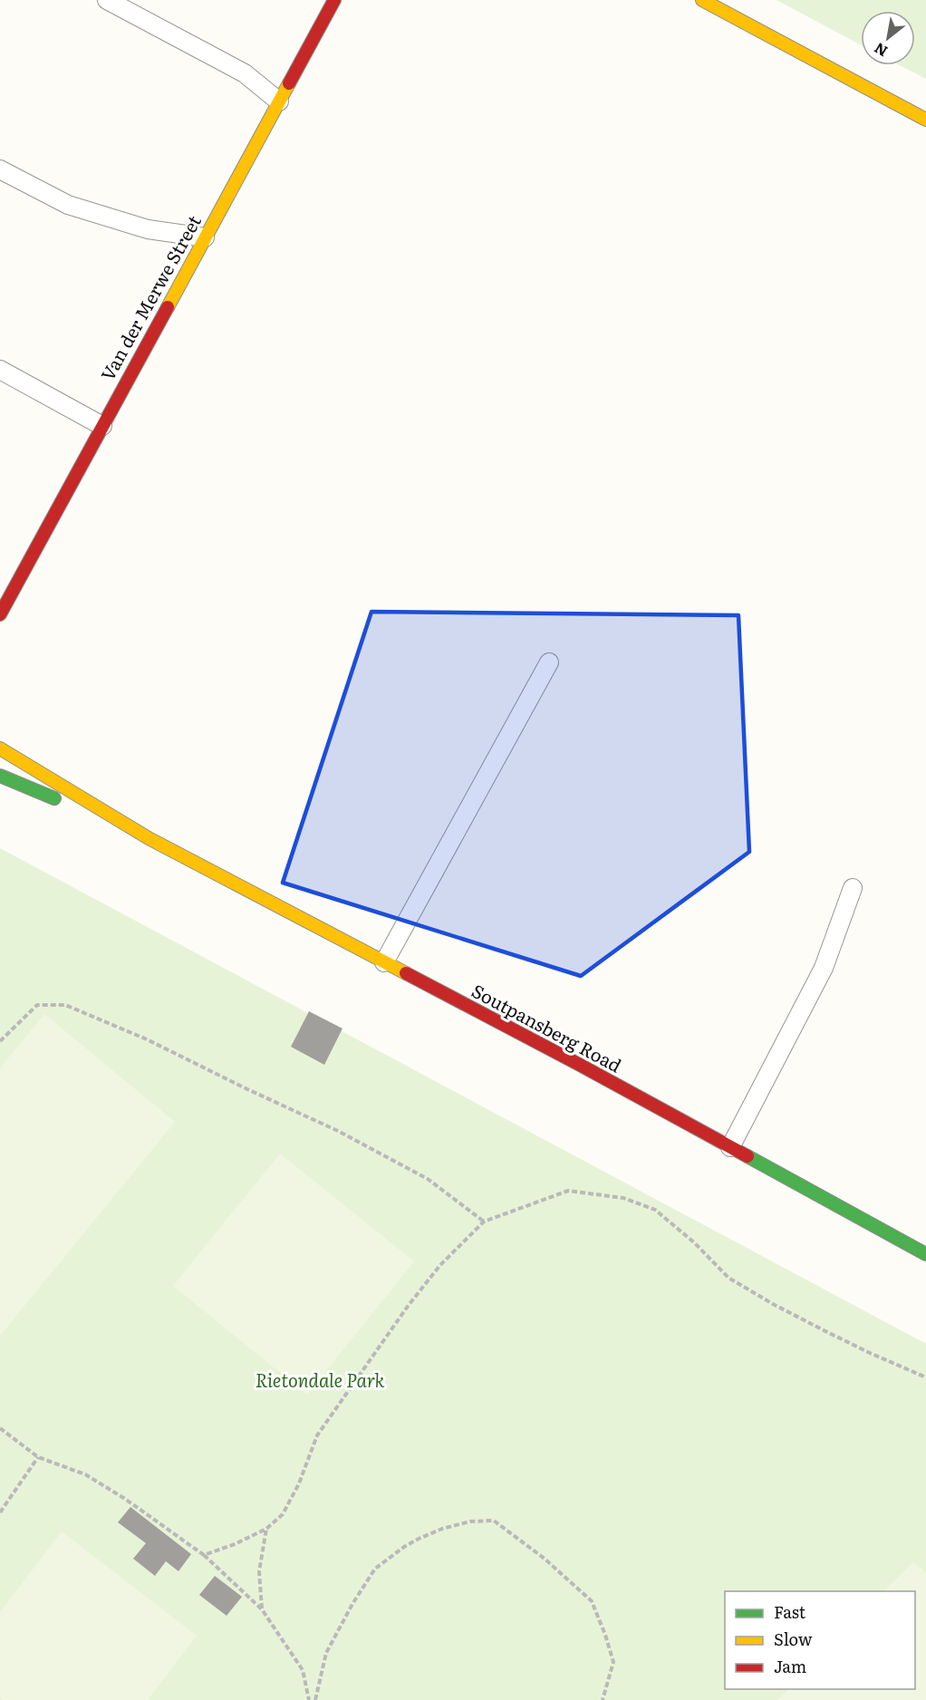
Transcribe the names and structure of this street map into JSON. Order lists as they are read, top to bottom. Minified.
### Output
{"streets":{"main road":["Van der Merwe Street","Soutpansberg Road"]},"parks":["Rietondale Park"],"legend":["Fast","Slow","Jam"],"north":"bottom left"}
